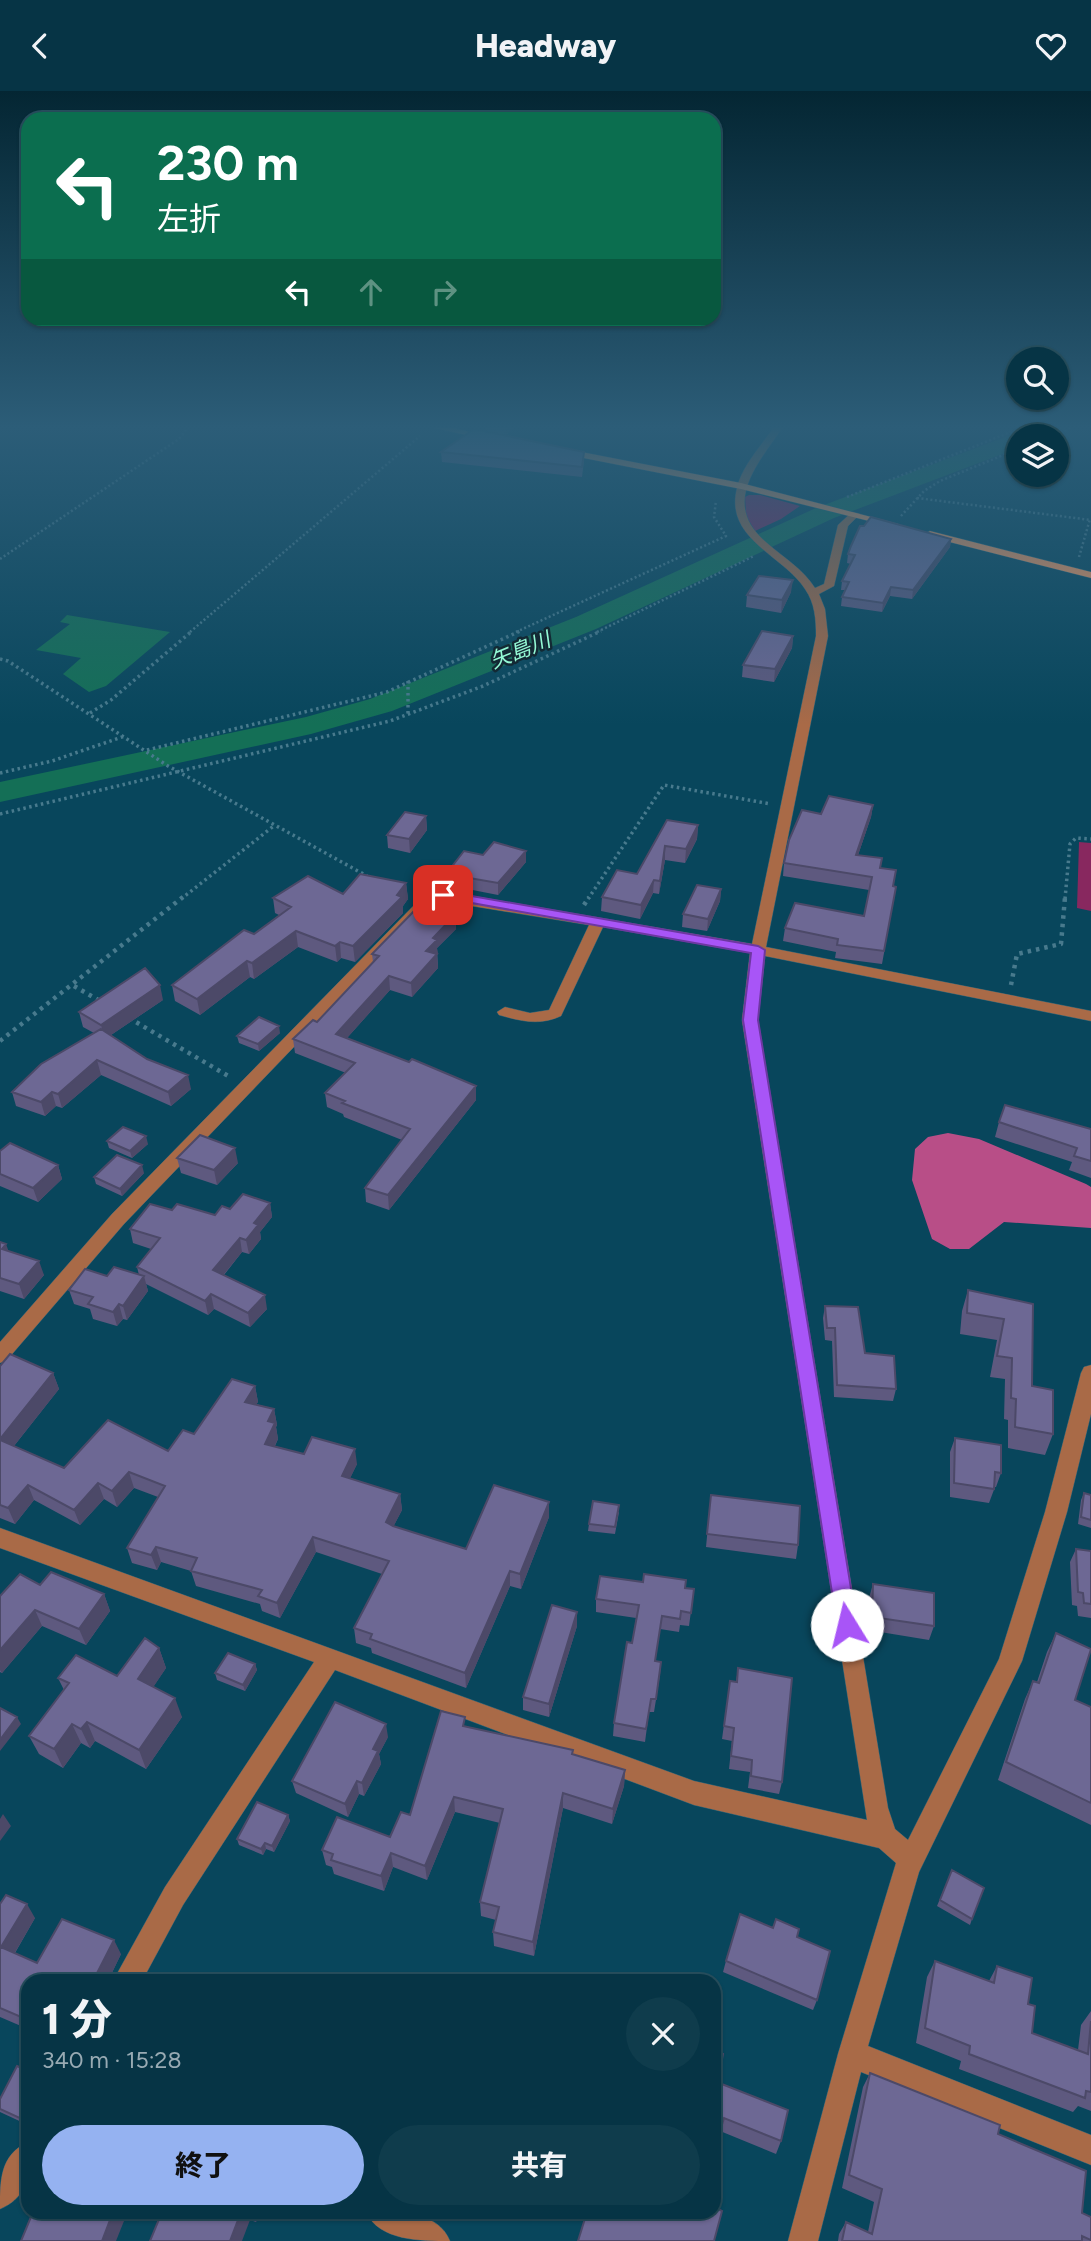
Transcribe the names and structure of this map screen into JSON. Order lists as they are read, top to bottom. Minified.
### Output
{"water":["矢島川"],"page":{"header":"Headway","turn":["230 m","左折"],"heading":["1 分","340 m · 15:28"],"buttons":["終了","共有"]}}
